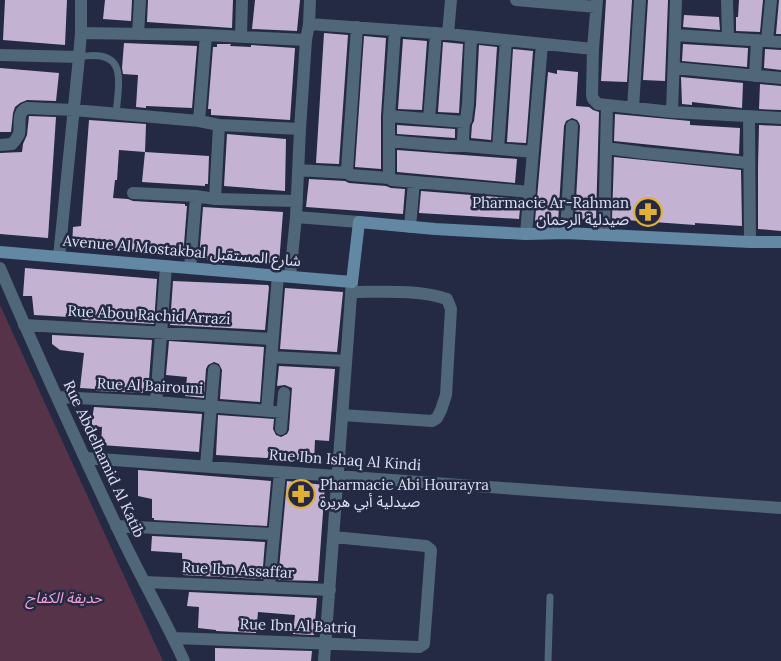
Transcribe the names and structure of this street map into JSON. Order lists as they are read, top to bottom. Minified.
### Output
{"streets":{"street":["Avenue Al Mostakbal شارع المستقبل","Rue Abou Rachid Arrazi","Rue Al Bairouni","Rue Abdelhamid Al Katib","Rue Ibn Ishaq Al Kindi","Rue Ibn Assaffar","Rue Ibn Al Batriq"]},"crossings":[["Rue Abou Rachid Arrazi","Rue Abdelhamid Al Katib"],["Rue Al Bairouni","Rue Abdelhamid Al Katib"],["Rue Al Bairouni","Rue Ibn Ishaq Al Kindi"],["Rue Abdelhamid Al Katib","Rue Ibn Ishaq Al Kindi"],["Rue Abdelhamid Al Katib","Rue Ibn Assaffar"],["Rue Abdelhamid Al Katib","Rue Ibn Al Batriq"]],"parks":["حديقة الكفاح"],"places":{"pharmacy":["Pharmacie Ar-Rahman صيدلية الرحمان","Pharmacie Abi Hourayra صيدلية أبي هريرة"]}}
